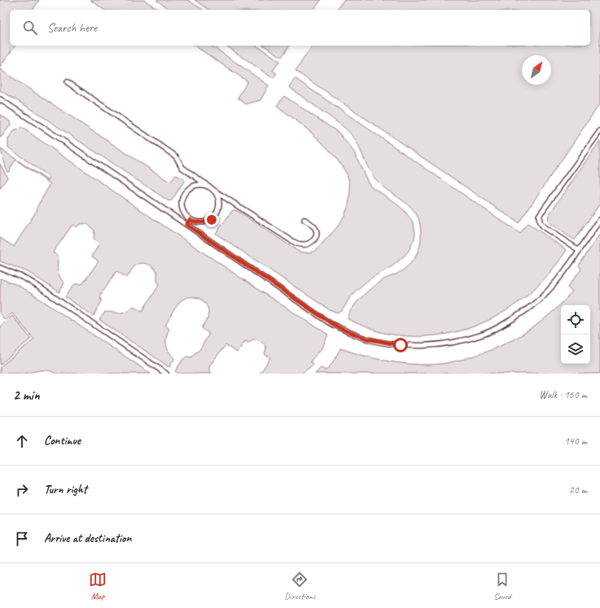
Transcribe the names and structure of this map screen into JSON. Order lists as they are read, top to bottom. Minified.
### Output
{"north":"top right","page":{"search":"Search here","heading":["2 min","Walk · 160 m"],"list":[["Continue","140 m"],["Turn right","20 m"],"Arrive at destination"],"nav":["Map","Directions","Saved"]}}
